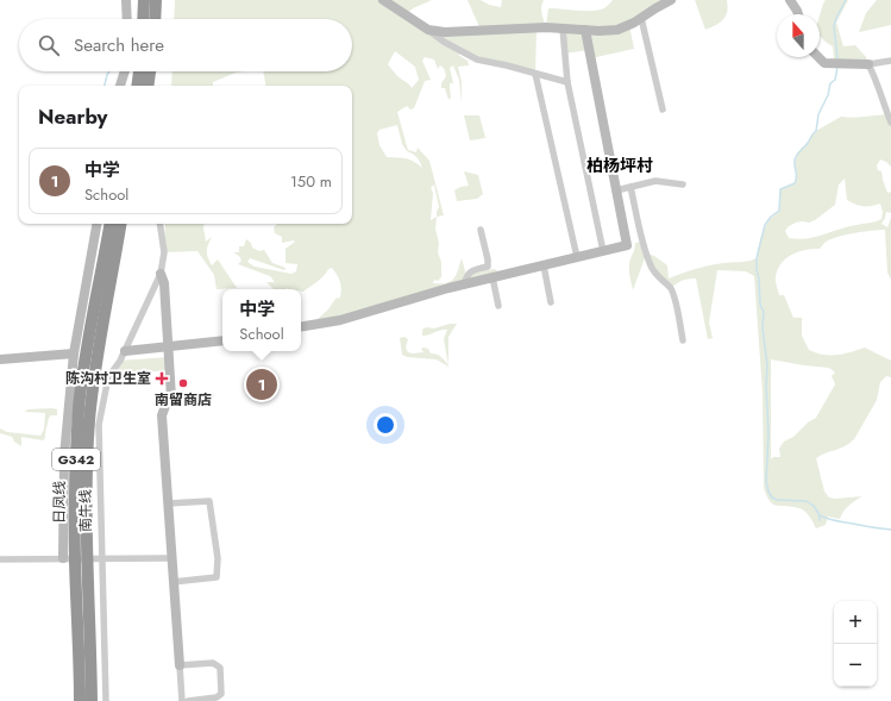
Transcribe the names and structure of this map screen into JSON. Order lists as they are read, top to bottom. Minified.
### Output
{"streets":{"highway":["G342","日凤线"],"street":["南牛线"]},"districts":["柏杨坪村"],"places":{"health":["陈沟村卫生室"],"other":["南留商店"]},"north":"top","page":{"search":"Search here","heading":"Nearby","list":[{"mark":"1","name":"中学","note":"School","value":"150 m"}],"popup":["中学","School"],"pins":"1","map_buttons":["+","−"]}}
